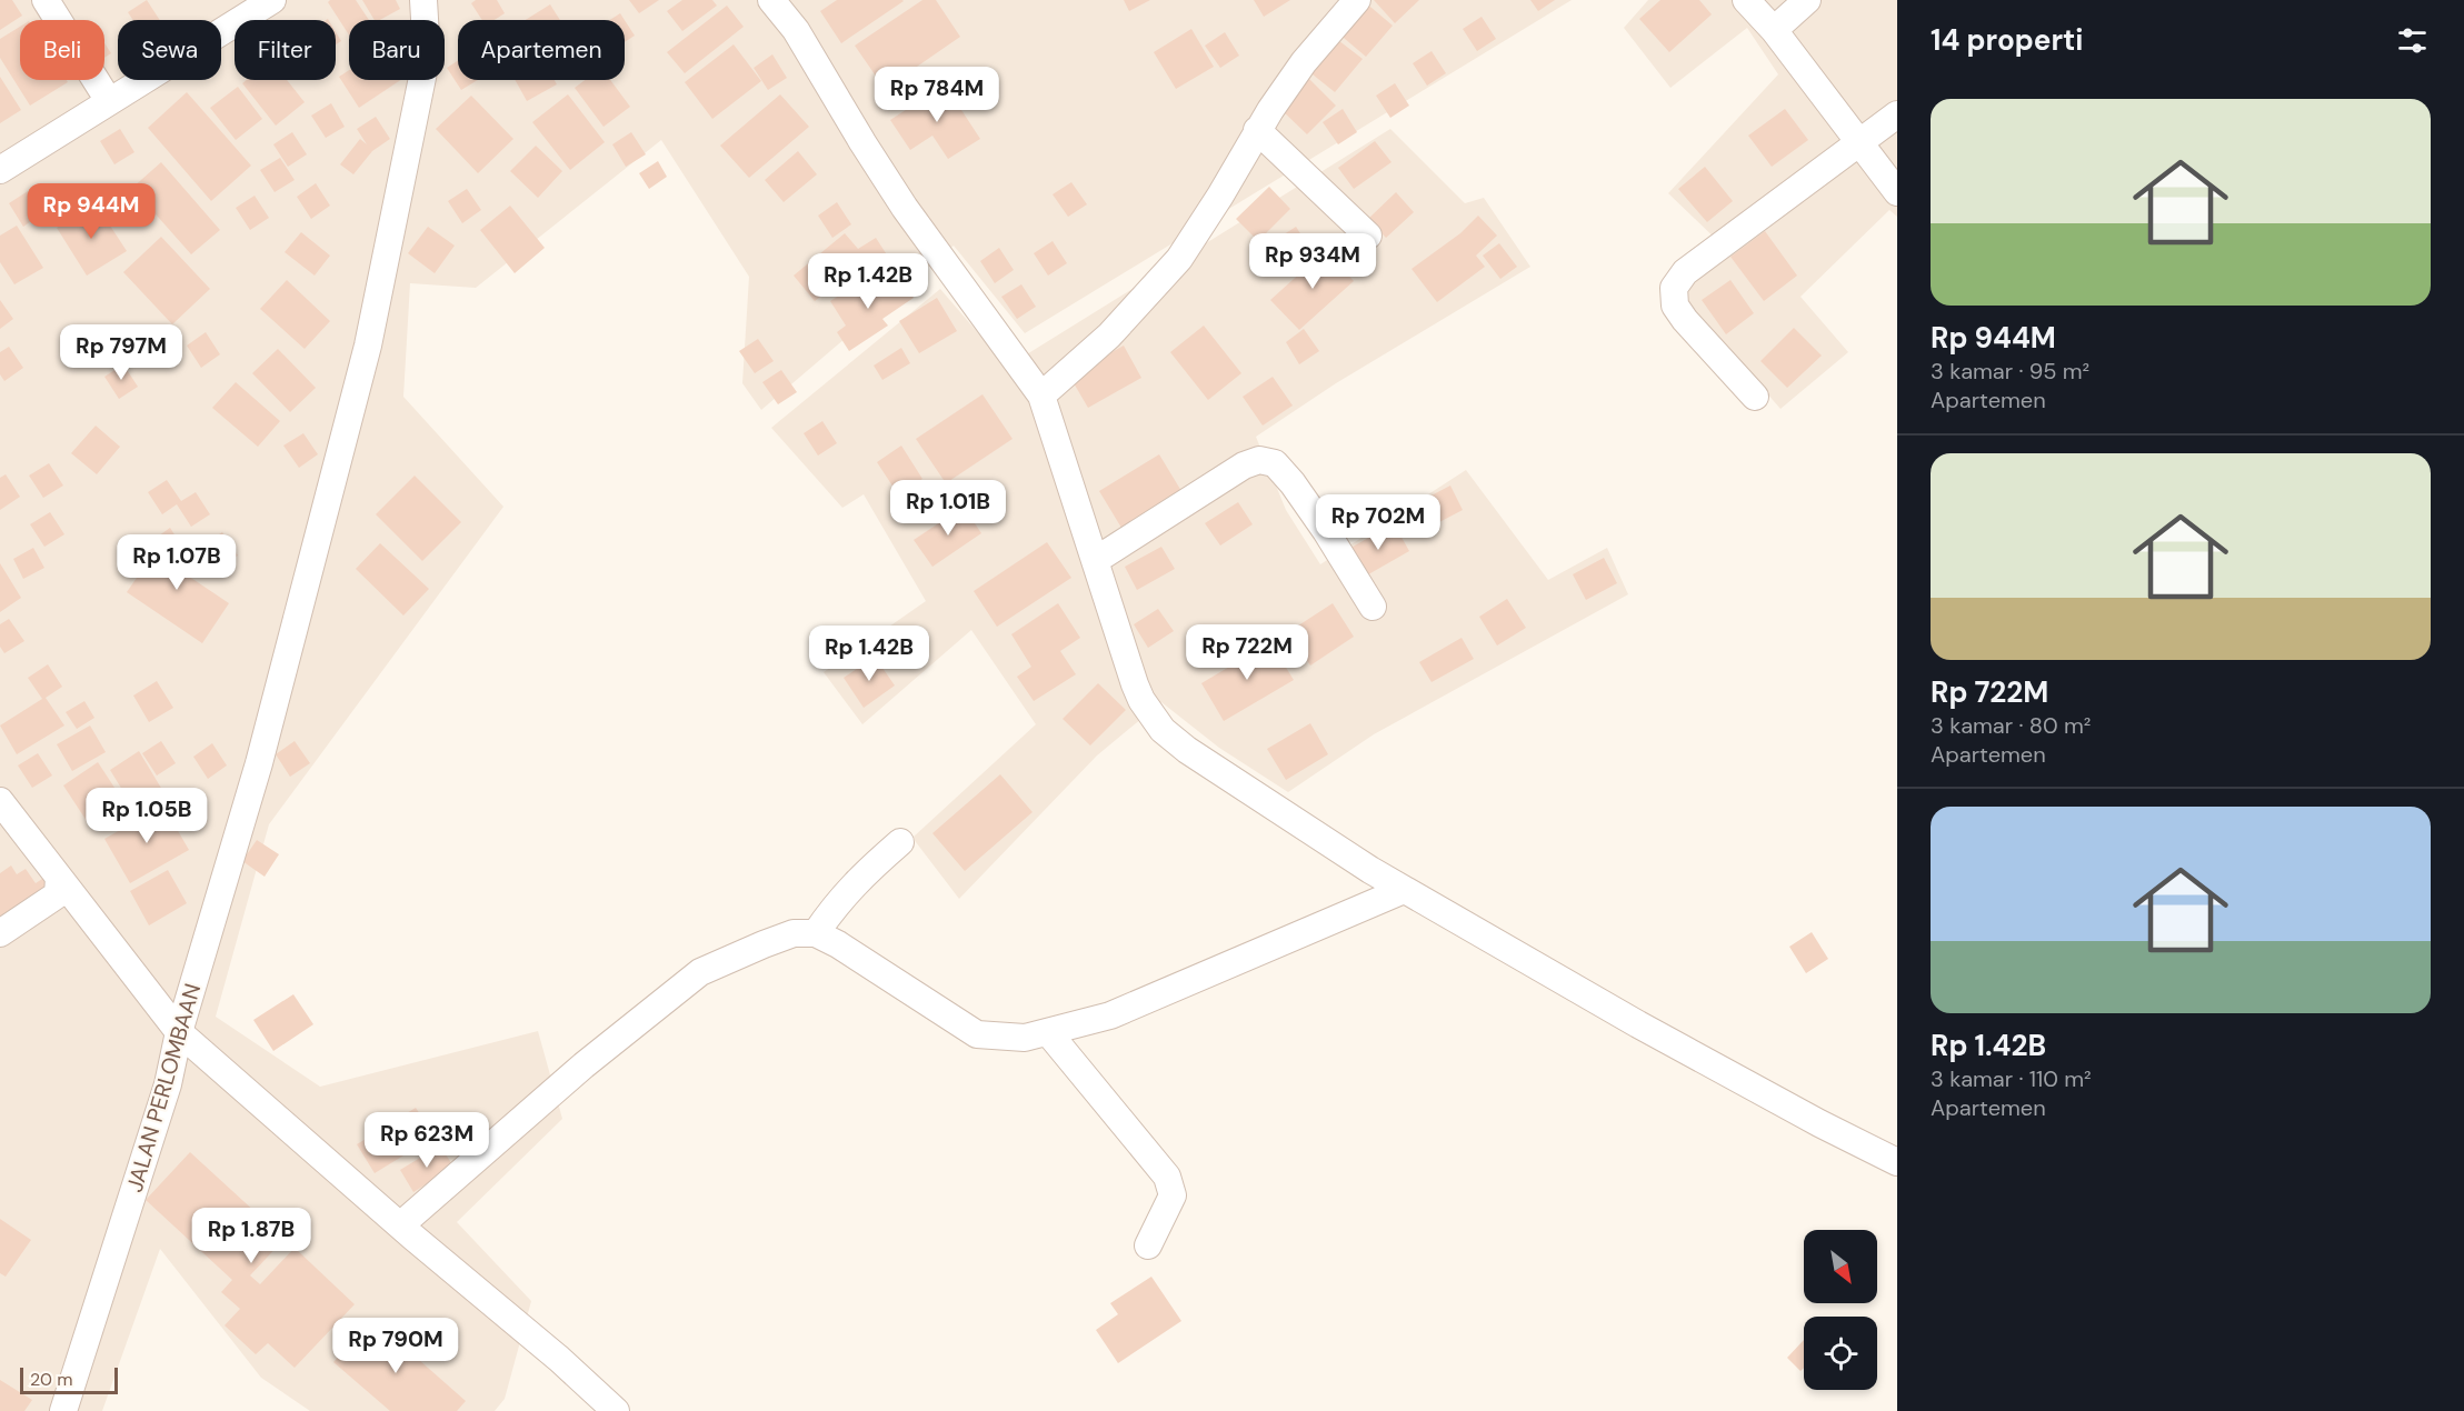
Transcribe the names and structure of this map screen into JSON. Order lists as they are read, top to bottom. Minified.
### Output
{"streets":{"street":["JALAN PERLOMBAAN"]},"scale_bar":"20 m","north":"bottom right","page":{"heading":"14 properti","chip":["Beli","Sewa","Filter","Baru","Apartemen"],"price":["Rp 784M","Rp 944M","Rp 934M","Rp 1.42B","Rp 797M","Rp 1.01B","Rp 702M","Rp 1.07B","Rp 722M","Rp 1.42B","Rp 1.05B","Rp 623M","Rp 1.87B","Rp 790M"],"list":[{"name":"Rp 944M","note":"3 kamar · 95 m² · Apartemen"},{"name":"Rp 722M","note":"3 kamar · 80 m² · Apartemen"},{"name":"Rp 1.42B","note":"3 kamar · 110 m² · Apartemen"}],"scale":"20 m"}}
